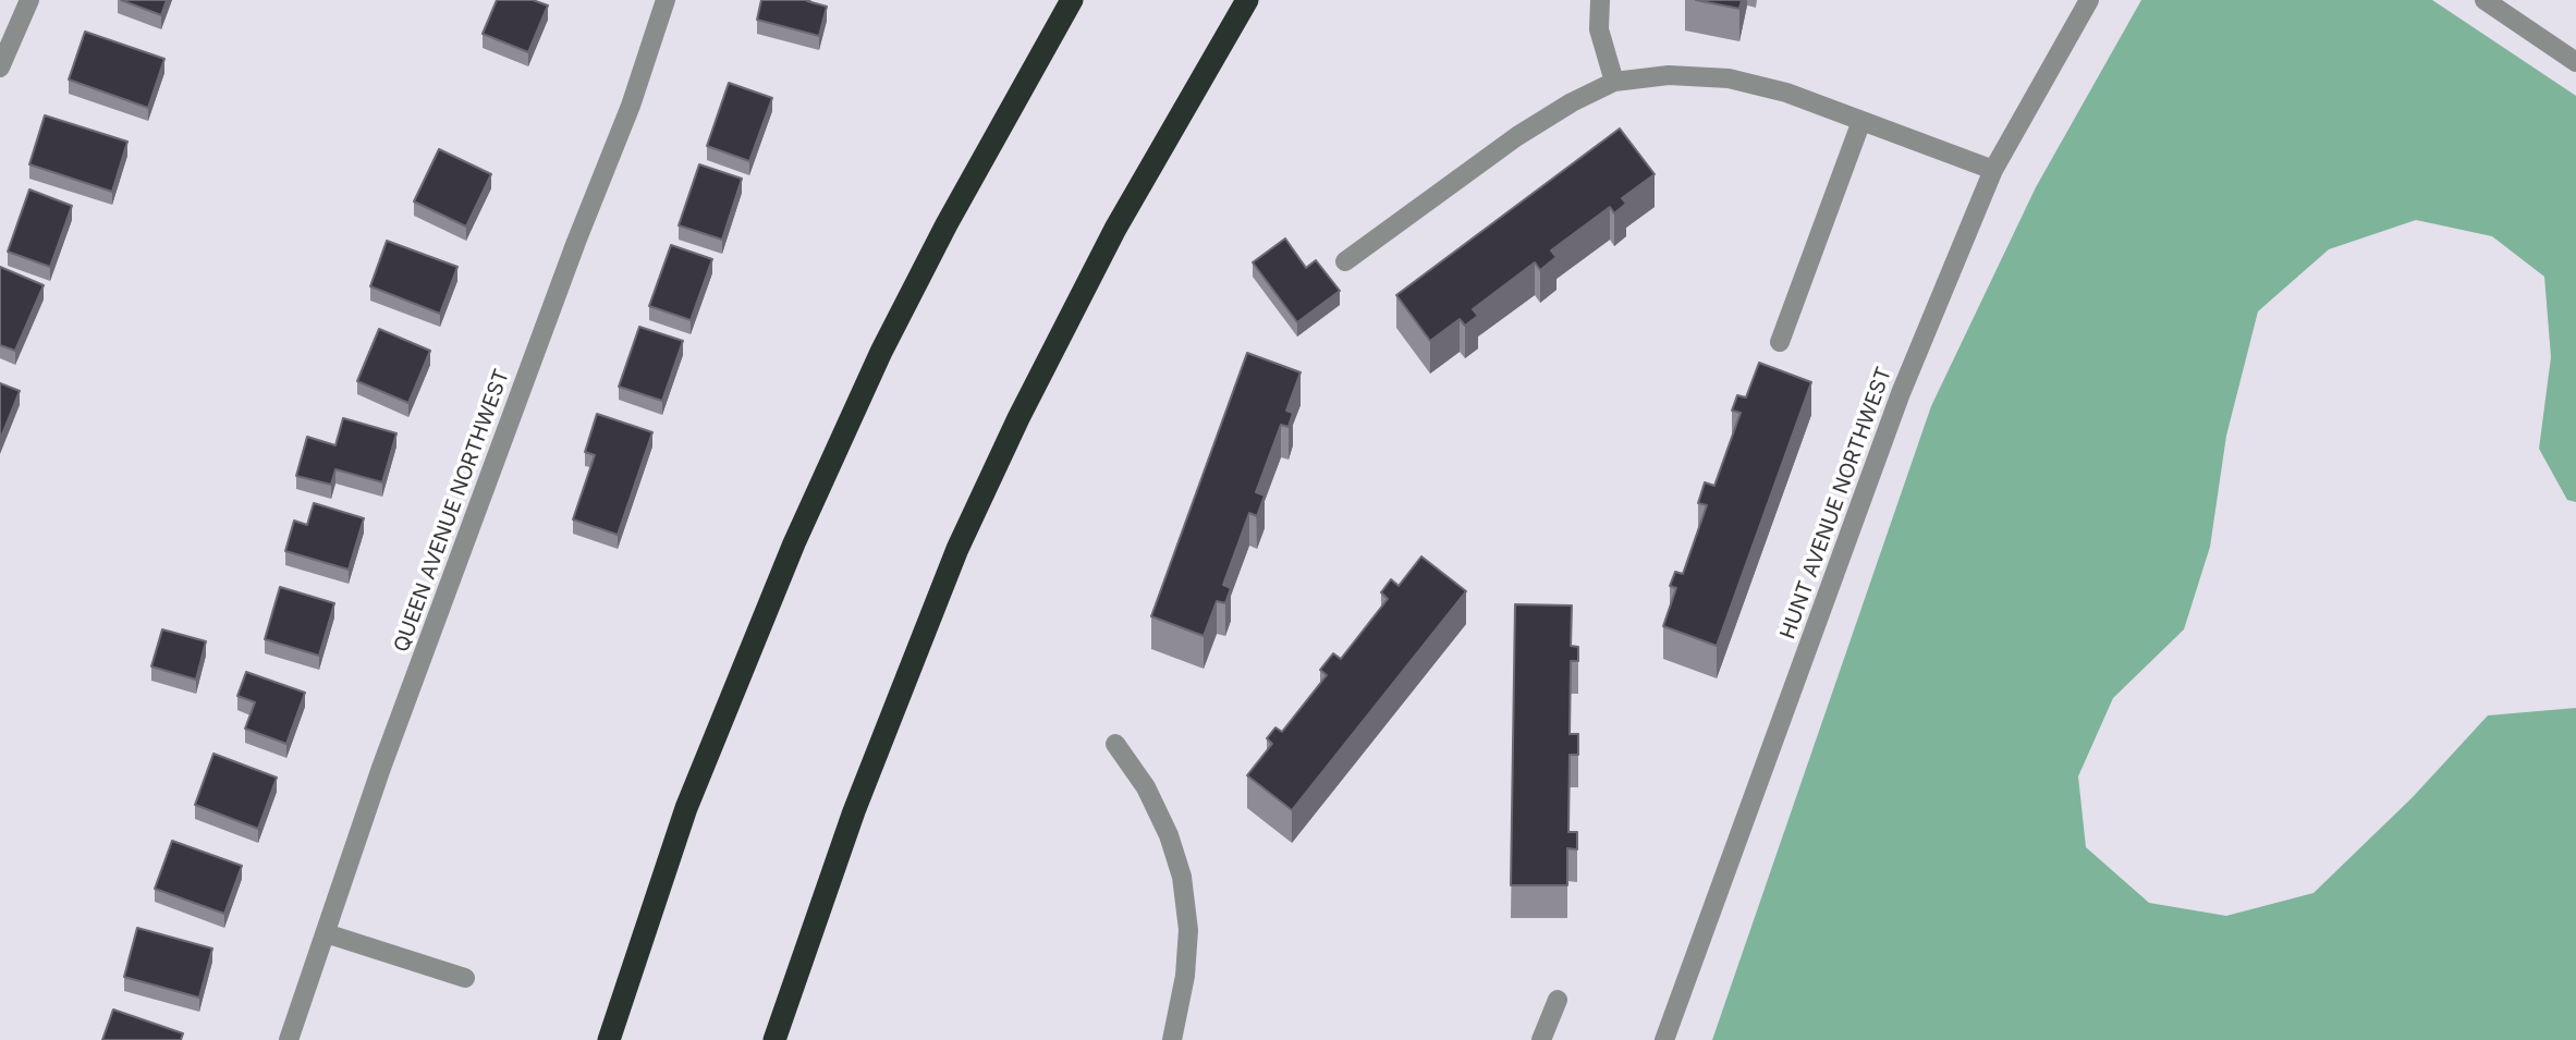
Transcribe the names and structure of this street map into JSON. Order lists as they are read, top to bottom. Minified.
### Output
{"streets":{"street":["HUNT AVENUE NORTHWEST","QUEEN AVENUE NORTHWEST"]}}
